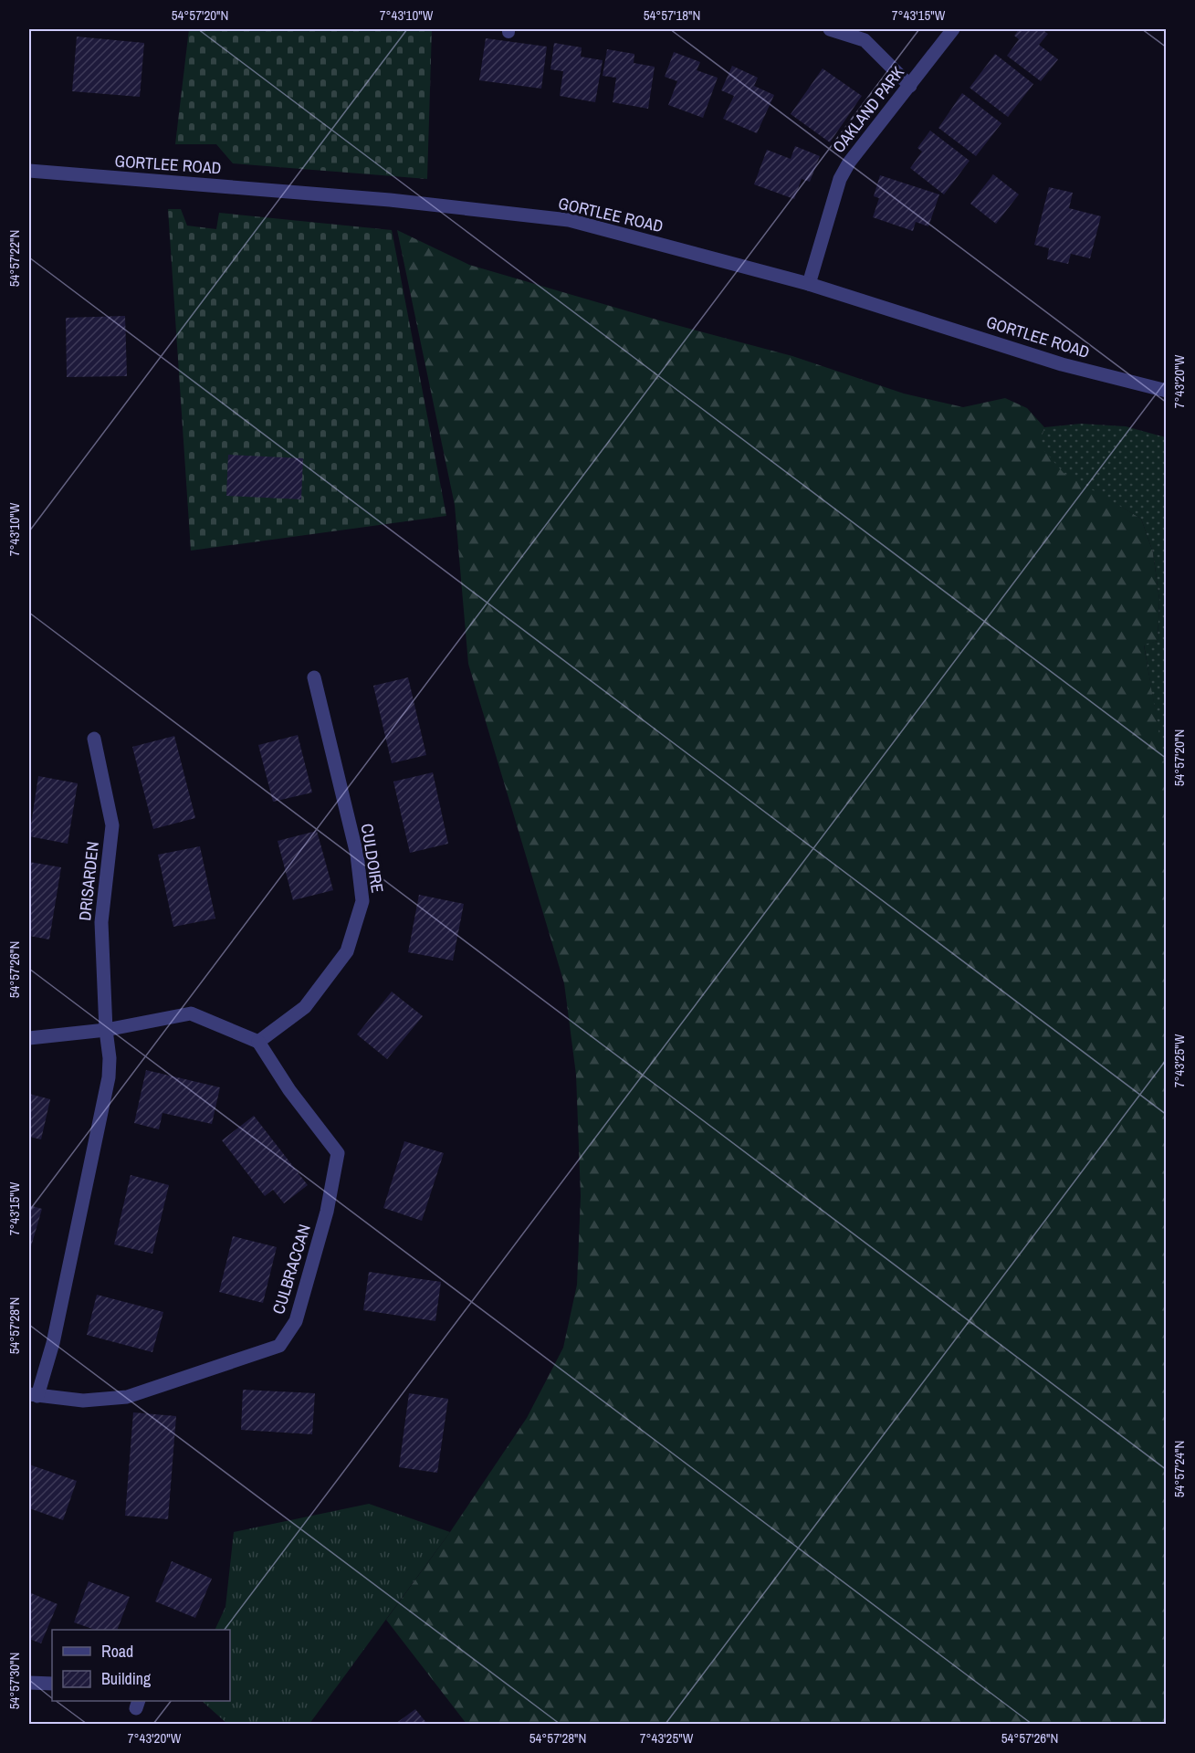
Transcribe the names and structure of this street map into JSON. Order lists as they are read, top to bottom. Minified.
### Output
{"streets":{"street":["OAKLAND PARK","GORTLEE ROAD","CULDOIRE","DRISARDEN","CULBRACCAN"]},"crossings":[["OAKLAND PARK","GORTLEE ROAD"],["CULDOIRE","CULBRACCAN"],["DRISARDEN","CULBRACCAN"]],"legend":["Road","Building"],"coordinates":["54°57'20\"N","7°43'10\"W","54°57'18\"N","7°43'15\"W","54°57'22\"N","7°43'20\"W","54°57'26\"N","7°43'25\"W","54°57'28\"N","54°57'24\"N","54°57'30\"N"]}
